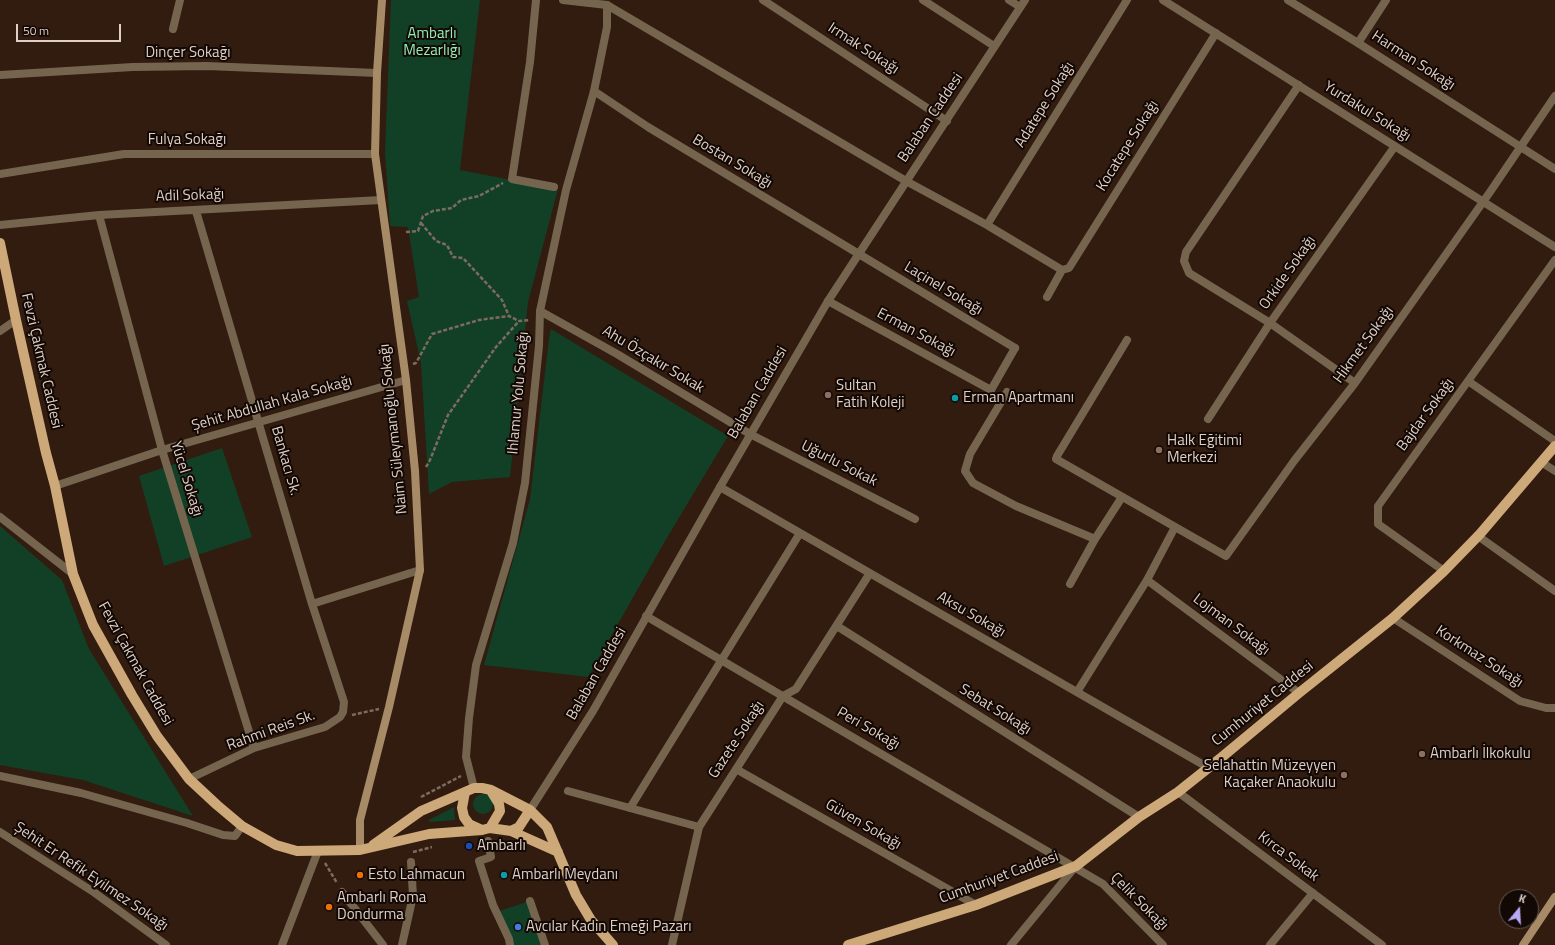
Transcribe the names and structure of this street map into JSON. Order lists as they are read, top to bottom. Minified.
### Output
{"streets":{"main road":["Fevzi Çakmak Caddesi","Naim Süleymanoğlu Sokağı","Cumhuriyet Caddesi"],"street":["Irmak Sokağı","Dinçer Sokağı","Harman Sokağı","Adatepe Sokağı","Yurdakul Sokağı","Balaban Caddesi","Fulya Sokağı","Kocatepe Sokağı","Bostan Sokağı","Adil Sokağı","Orkide Sokağı","Laçinel Sokağı","Erman Sokağı","Hikmet Sokağı","Ahu Özçakır Sokak","Ihlamur Yolu Sokağı","Şehit Abdullah Kala Sokağı","Bajdar Sokağı","Bankacı Sk.","Uğurlu Sokak","Yücel Sokağı","Aksu Sokağı","Lojman Sokağı","Korkmaz Sokağı","Sebat Sokağı","Peri Sokağı","Rahmi Reis Sk.","Gazete Sokağı","Güven Sokağı","Kırca Sokak","Şehit Er Refik Eyilmez Sokağı","Çelik Sokağı"]},"crossings":[["Irmak Sokağı","Balaban Caddesi"],["Dinçer Sokağı","Naim Süleymanoğlu Sokağı"],["Harman Sokağı","Hikmet Sokağı"],["Yurdakul Sokağı","Kocatepe Sokağı"],["Yurdakul Sokağı","Orkide Sokağı"],["Yurdakul Sokağı","Hikmet Sokağı"],["Balaban Caddesi","Bostan Sokağı"],["Balaban Caddesi","Laçinel Sokağı"],["Balaban Caddesi","Erman Sokağı"],["Balaban Caddesi","Ahu Özçakır Sokak"],["Balaban Caddesi","Uğurlu Sokak"],["Balaban Caddesi","Aksu Sokağı"],["Balaban Caddesi","Peri Sokağı"],["Fulya Sokağı","Naim Süleymanoğlu Sokağı"],["Bostan Sokağı","Laçinel Sokağı"],["Bostan Sokağı","Ihlamur Yolu Sokağı"],["Adil Sokağı","Naim Süleymanoğlu Sokağı"],["Adil Sokağı","Bankacı Sk."],["Adil Sokağı","Yücel Sokağı"],["Laçinel Sokağı","Erman Sokağı"],["Ahu Özçakır Sokak","Ihlamur Yolu Sokağı"],["Ahu Özçakır Sokak","Uğurlu Sokak"],["Fevzi Çakmak Caddesi","Ihlamur Yolu Sokağı"],["Fevzi Çakmak Caddesi","Şehit Abdullah Kala Sokağı"],["Fevzi Çakmak Caddesi","Naim Süleymanoğlu Sokağı"],["Fevzi Çakmak Caddesi","Rahmi Reis Sk."],["Şehit Abdullah Kala Sokağı","Naim Süleymanoğlu Sokağı"],["Şehit Abdullah Kala Sokağı","Bankacı Sk."],["Şehit Abdullah Kala Sokağı","Yücel Sokağı"],["Bajdar Sokağı","Cumhuriyet Caddesi"],["Bankacı Sk.","Rahmi Reis Sk."],["Yücel Sokağı","Rahmi Reis Sk."],["Aksu Sokağı","Cumhuriyet Caddesi"],["Aksu Sokağı","Gazete Sokağı"],["Lojman Sokağı","Cumhuriyet Caddesi"],["Korkmaz Sokağı","Cumhuriyet Caddesi"],["Cumhuriyet Caddesi","Sebat Sokağı"],["Cumhuriyet Caddesi","Peri Sokağı"],["Cumhuriyet Caddesi","Güven Sokağı"],["Cumhuriyet Caddesi","Kırca Sokak"],["Cumhuriyet Caddesi","Çelik Sokağı"],["Sebat Sokağı","Gazete Sokağı"],["Peri Sokağı","Gazete Sokağı"],["Peri Sokağı","Çelik Sokağı"],["Gazete Sokağı","Güven Sokağı"]],"parks":["Ambarlı Mezarlığı"],"places":["Sultan Fatih Koleji","Erman Apartmanı","Halk Eğitimi Merkezi","Ambarlı İlkokulu","Selahattin Müzeyyen Kaçaker Anaokulu","Ambarlı","Esto Lahmacun","Ambarlı Meydanı","Ambarlı Roma Dondurma","Avcılar Kadın Emeği Pazarı"],"scale_bar":"50 m","north":"top"}
